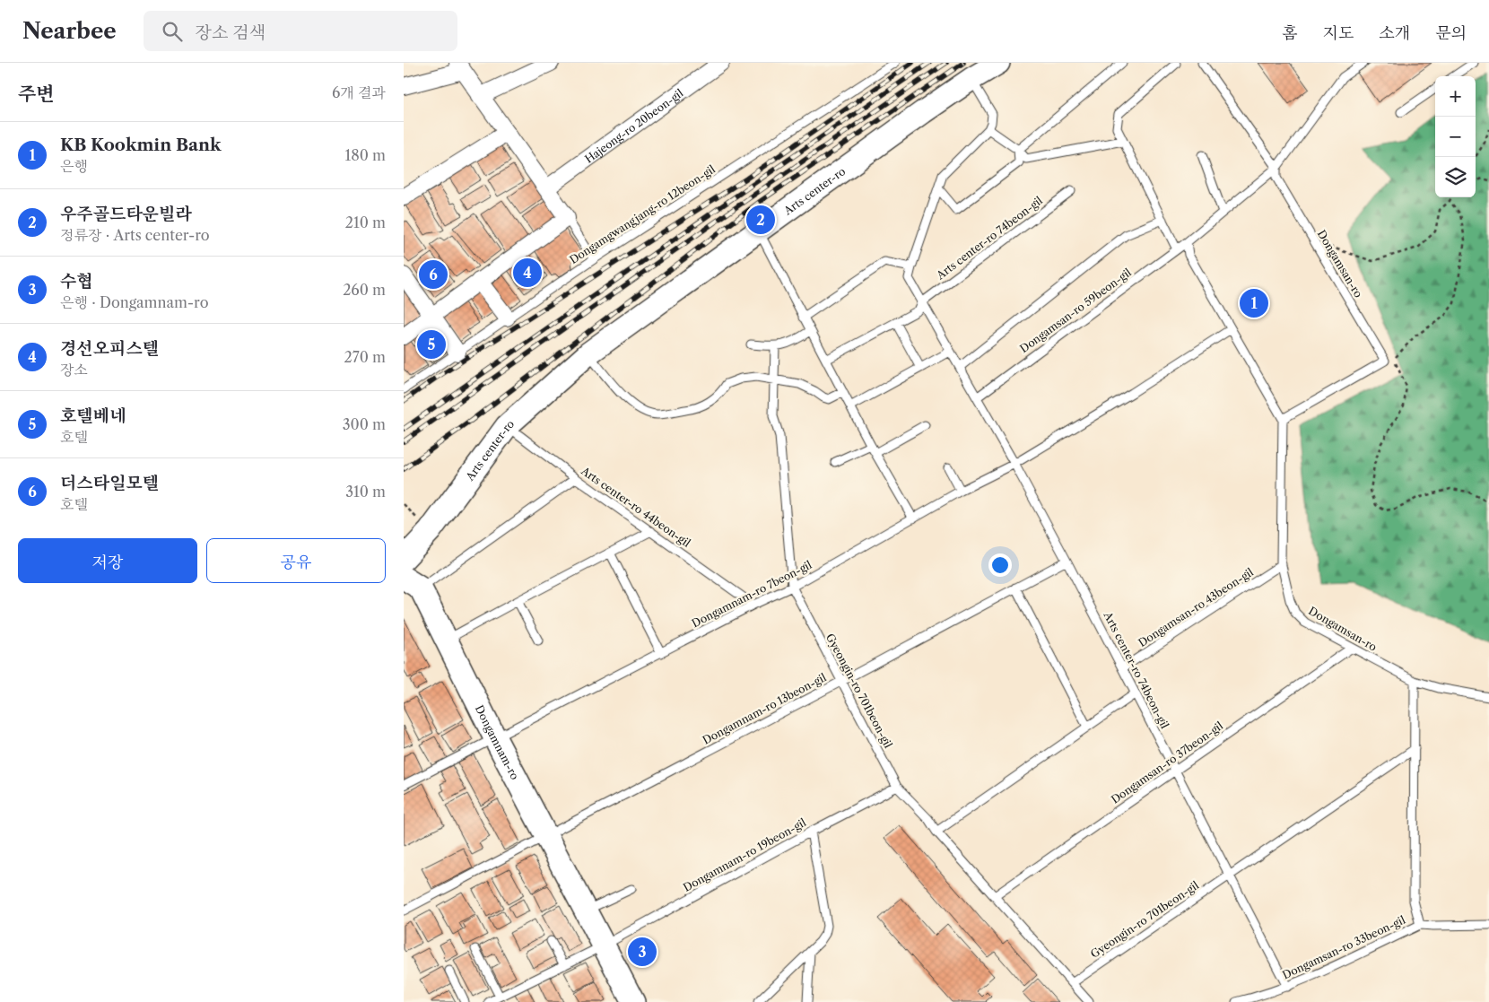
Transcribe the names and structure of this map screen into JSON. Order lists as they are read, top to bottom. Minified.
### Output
{"streets":{"street":["Hajeong-ro 20beon-gil","Arts center-ro","Dongamnam-ro"],"lane":["Dongamgwangjang-ro 12beon-gil","Arts center-ro 74beon-gil","Dongamsan-ro","Dongamsan-ro 59beon-gil","Arts center-ro 44beon-gil","Dongamnam-ro 7beon-gil","Dongamsan-ro 43beon-gil","Gyeongin-ro 701beon-gil","Dongamnam-ro 13beon-gil","Dongamsan-ro 37beon-gil","Dongamnam-ro 19beon-gil","Dongamsan-ro 33beon-gil"]},"crossings":[["Arts center-ro","Arts center-ro 44beon-gil"],["Arts center-ro 74beon-gil","Dongamsan-ro 59beon-gil"],["Arts center-ro 74beon-gil","Dongamnam-ro 7beon-gil"],["Arts center-ro 74beon-gil","Dongamsan-ro 43beon-gil"],["Arts center-ro 74beon-gil","Gyeongin-ro 701beon-gil"],["Arts center-ro 74beon-gil","Dongamnam-ro 13beon-gil"],["Arts center-ro 74beon-gil","Dongamsan-ro 37beon-gil"],["Arts center-ro 74beon-gil","Dongamsan-ro 33beon-gil"],["Dongamsan-ro","Dongamsan-ro 43beon-gil"],["Dongamsan-ro","Dongamsan-ro 37beon-gil"],["Dongamsan-ro","Dongamsan-ro 33beon-gil"],["Arts center-ro 44beon-gil","Dongamnam-ro 7beon-gil"],["Dongamnam-ro 7beon-gil","Gyeongin-ro 701beon-gil"],["Dongamnam-ro 7beon-gil","Dongamnam-ro"],["Gyeongin-ro 701beon-gil","Dongamnam-ro 13beon-gil"],["Gyeongin-ro 701beon-gil","Dongamsan-ro 37beon-gil"],["Gyeongin-ro 701beon-gil","Dongamnam-ro 19beon-gil"],["Dongamnam-ro 13beon-gil","Dongamnam-ro"],["Dongamnam-ro","Dongamnam-ro 19beon-gil"]],"page":{"header":"Nearbee","search":"장소 검색","nav":["홈","지도","소개","문의"],"heading":["주변","6개 결과"],"map_buttons":["+","−"],"list":[{"mark":"1","name":"KB Kookmin Bank","note":"은행","value":"180 m"},{"mark":"2","name":"우주골드타운빌라","note":"정류장 · Arts center-ro","value":"210 m"},{"mark":"3","name":"수협","note":"은행 · Dongamnam-ro","value":"260 m"},{"mark":"4","name":"경선오피스텔","note":"장소","value":"270 m"},{"mark":"5","name":"호텔베네","note":"호텔","value":"300 m"},{"mark":"6","name":"더스타일모텔","note":"호텔","value":"310 m"}],"pins":["2","4","6","1","5","3"],"buttons":["저장","공유"]}}
